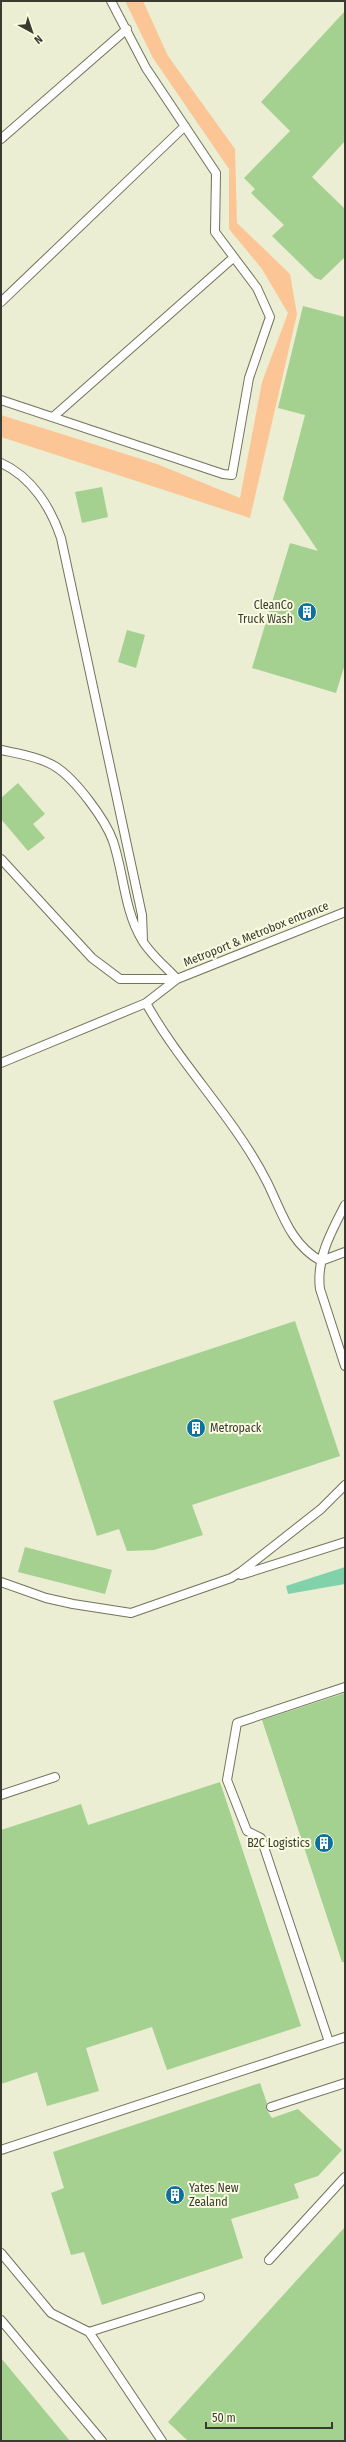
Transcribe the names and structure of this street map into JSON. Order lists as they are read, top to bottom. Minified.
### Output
{"streets":{"lane":["Metroport & Metrobox entrance"]},"places":{"building":["CleanCo Truck Wash","Metropack","B2C Logistics","Yates New Zealand"]},"scale_bar":"50 m","north":"bottom right"}
